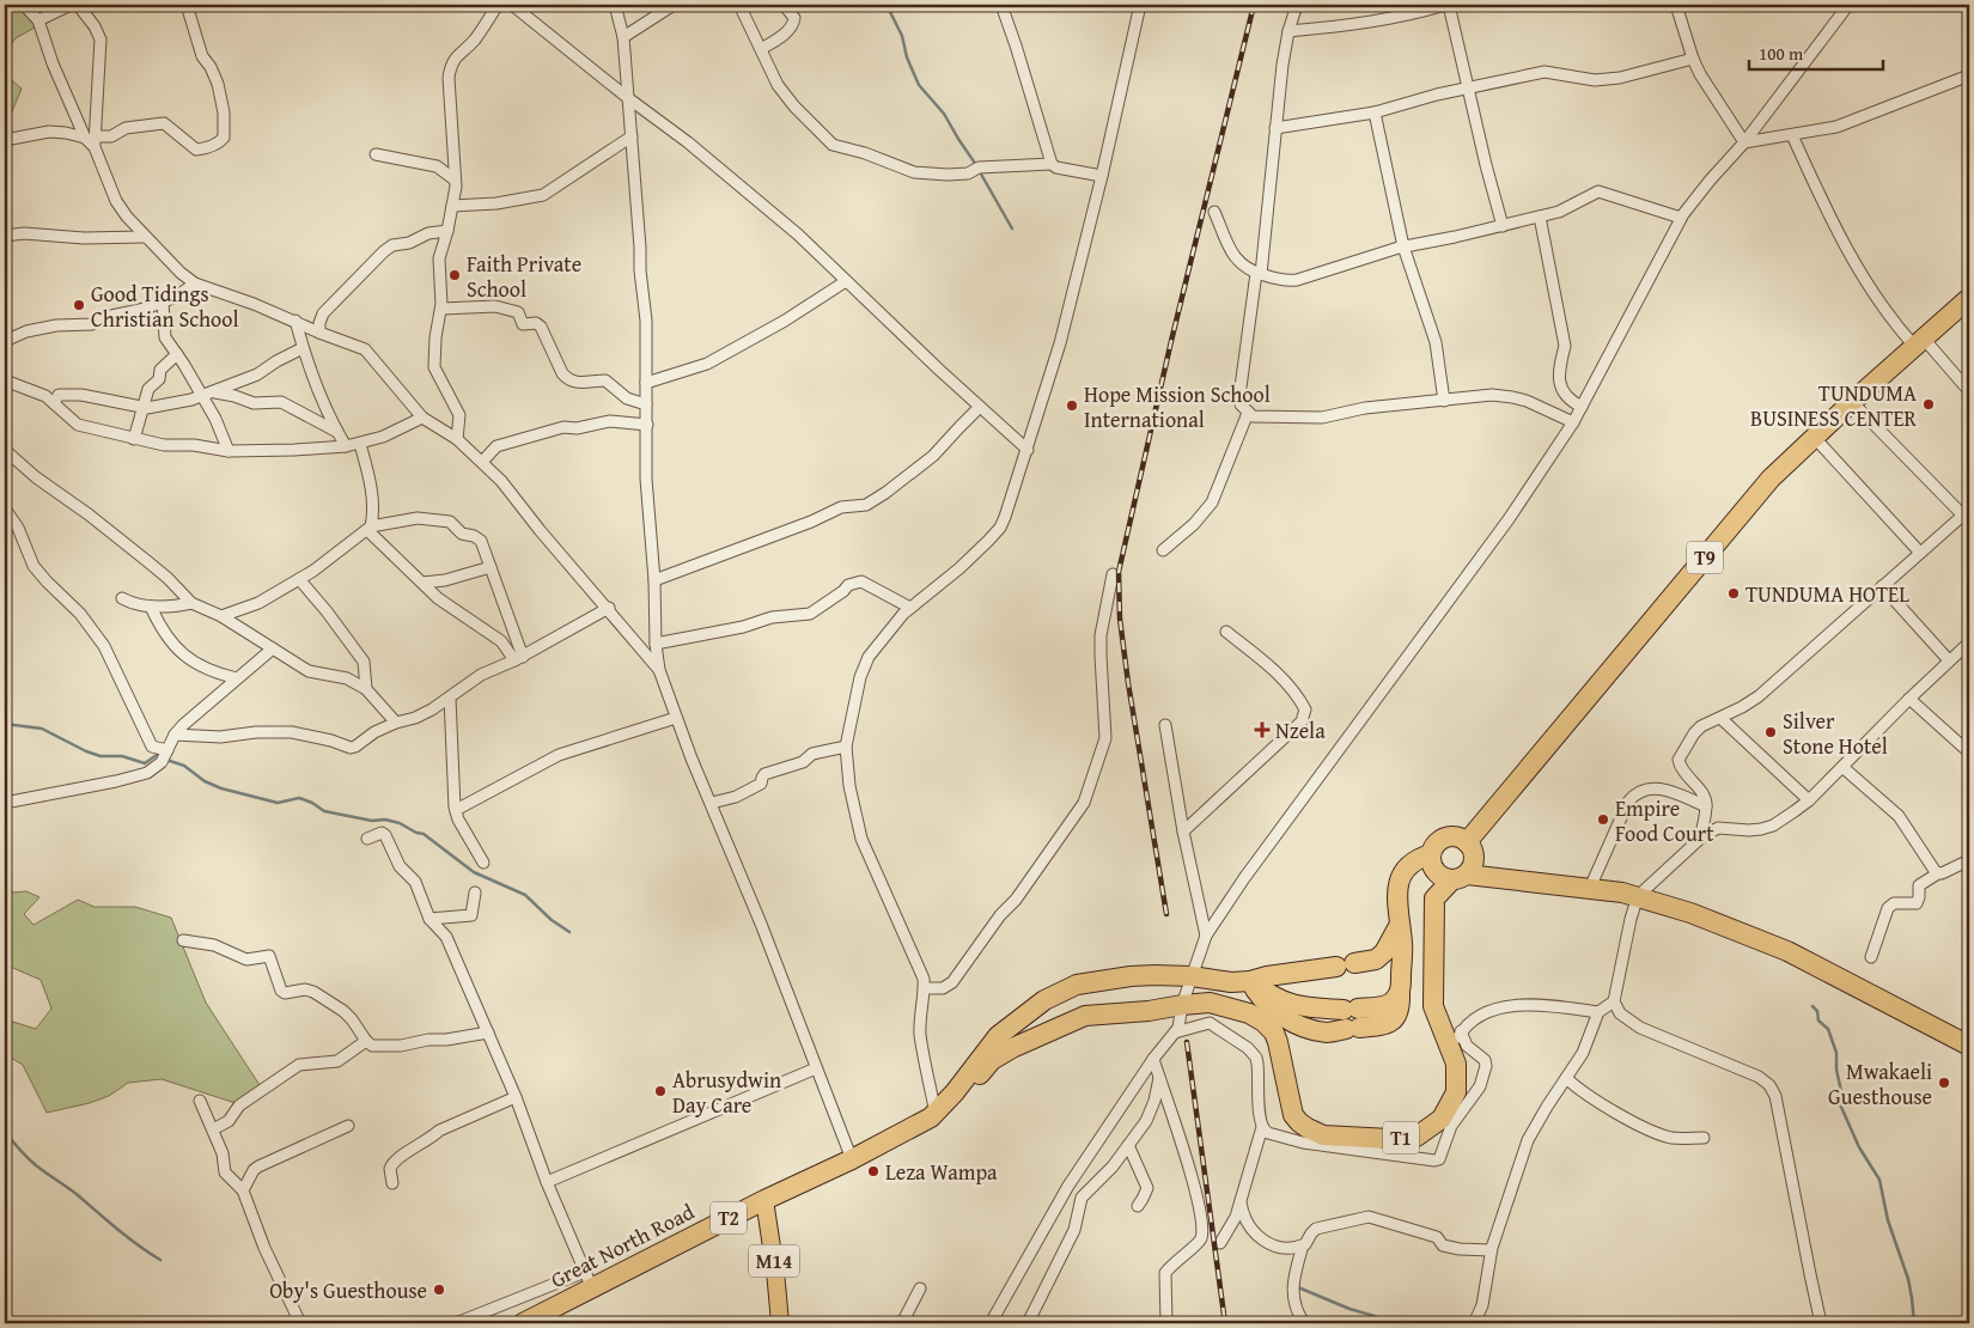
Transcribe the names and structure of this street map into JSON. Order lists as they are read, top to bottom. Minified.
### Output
{"streets":{"highway":["T9","T1","T2","Great North Road"],"main road":["M14"]},"crossings":[["T9","T1"],["T1","Great North Road"],["Great North Road","M14"]],"places":{"other":["Faith Private School","Good Tidings Christian School","TUNDUMA BUSINESS CENTER","Hope Mission School International","TUNDUMA HOTEL","Silver Stone Hotel","Empire Food Court","Mwakaeli Guesthouse","Abrusydwin Day Care","Leza Wampa","Oby's Guesthouse"],"health":["Nzela"]},"scale_bar":"100 m"}
